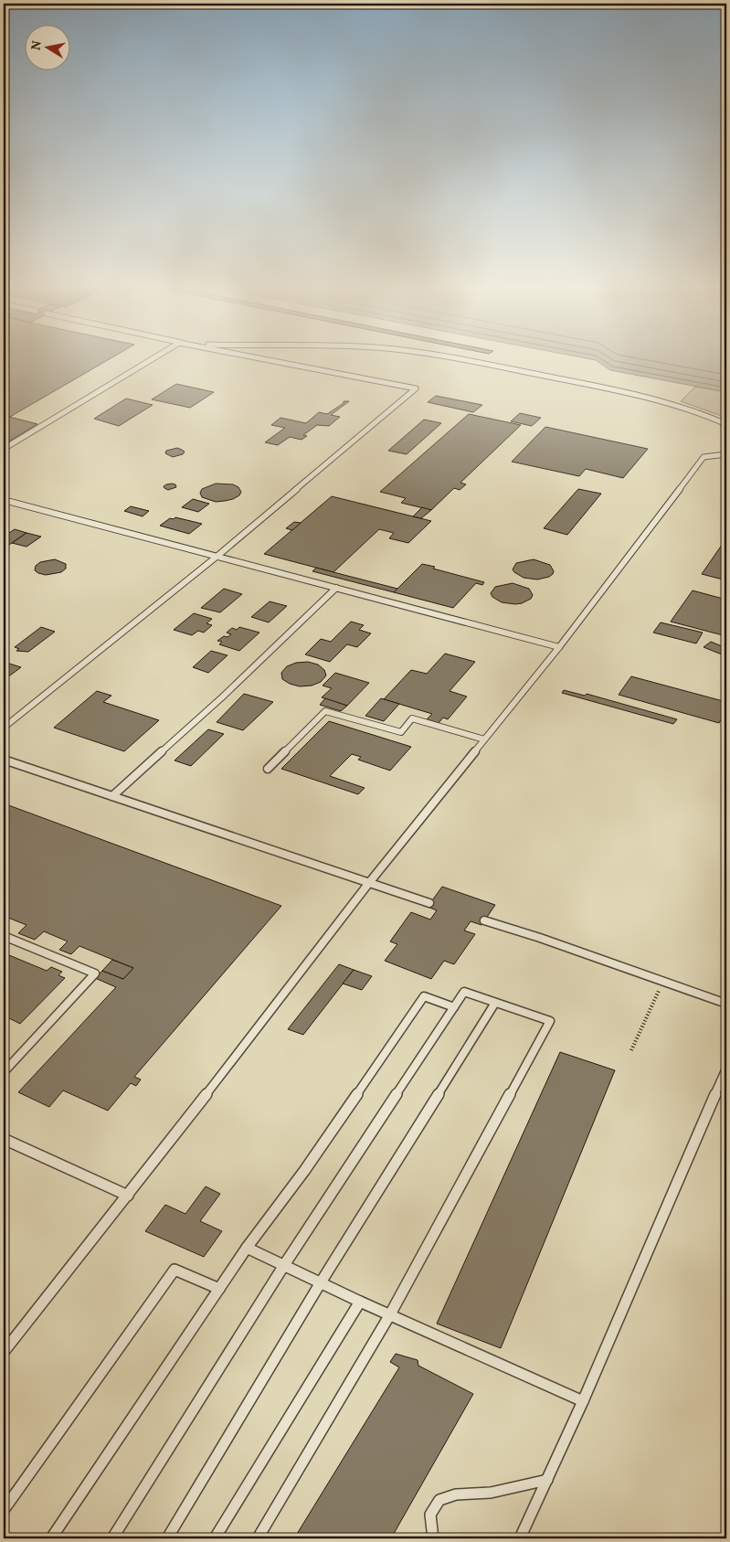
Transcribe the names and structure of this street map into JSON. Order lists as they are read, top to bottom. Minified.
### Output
{"north":"left"}
